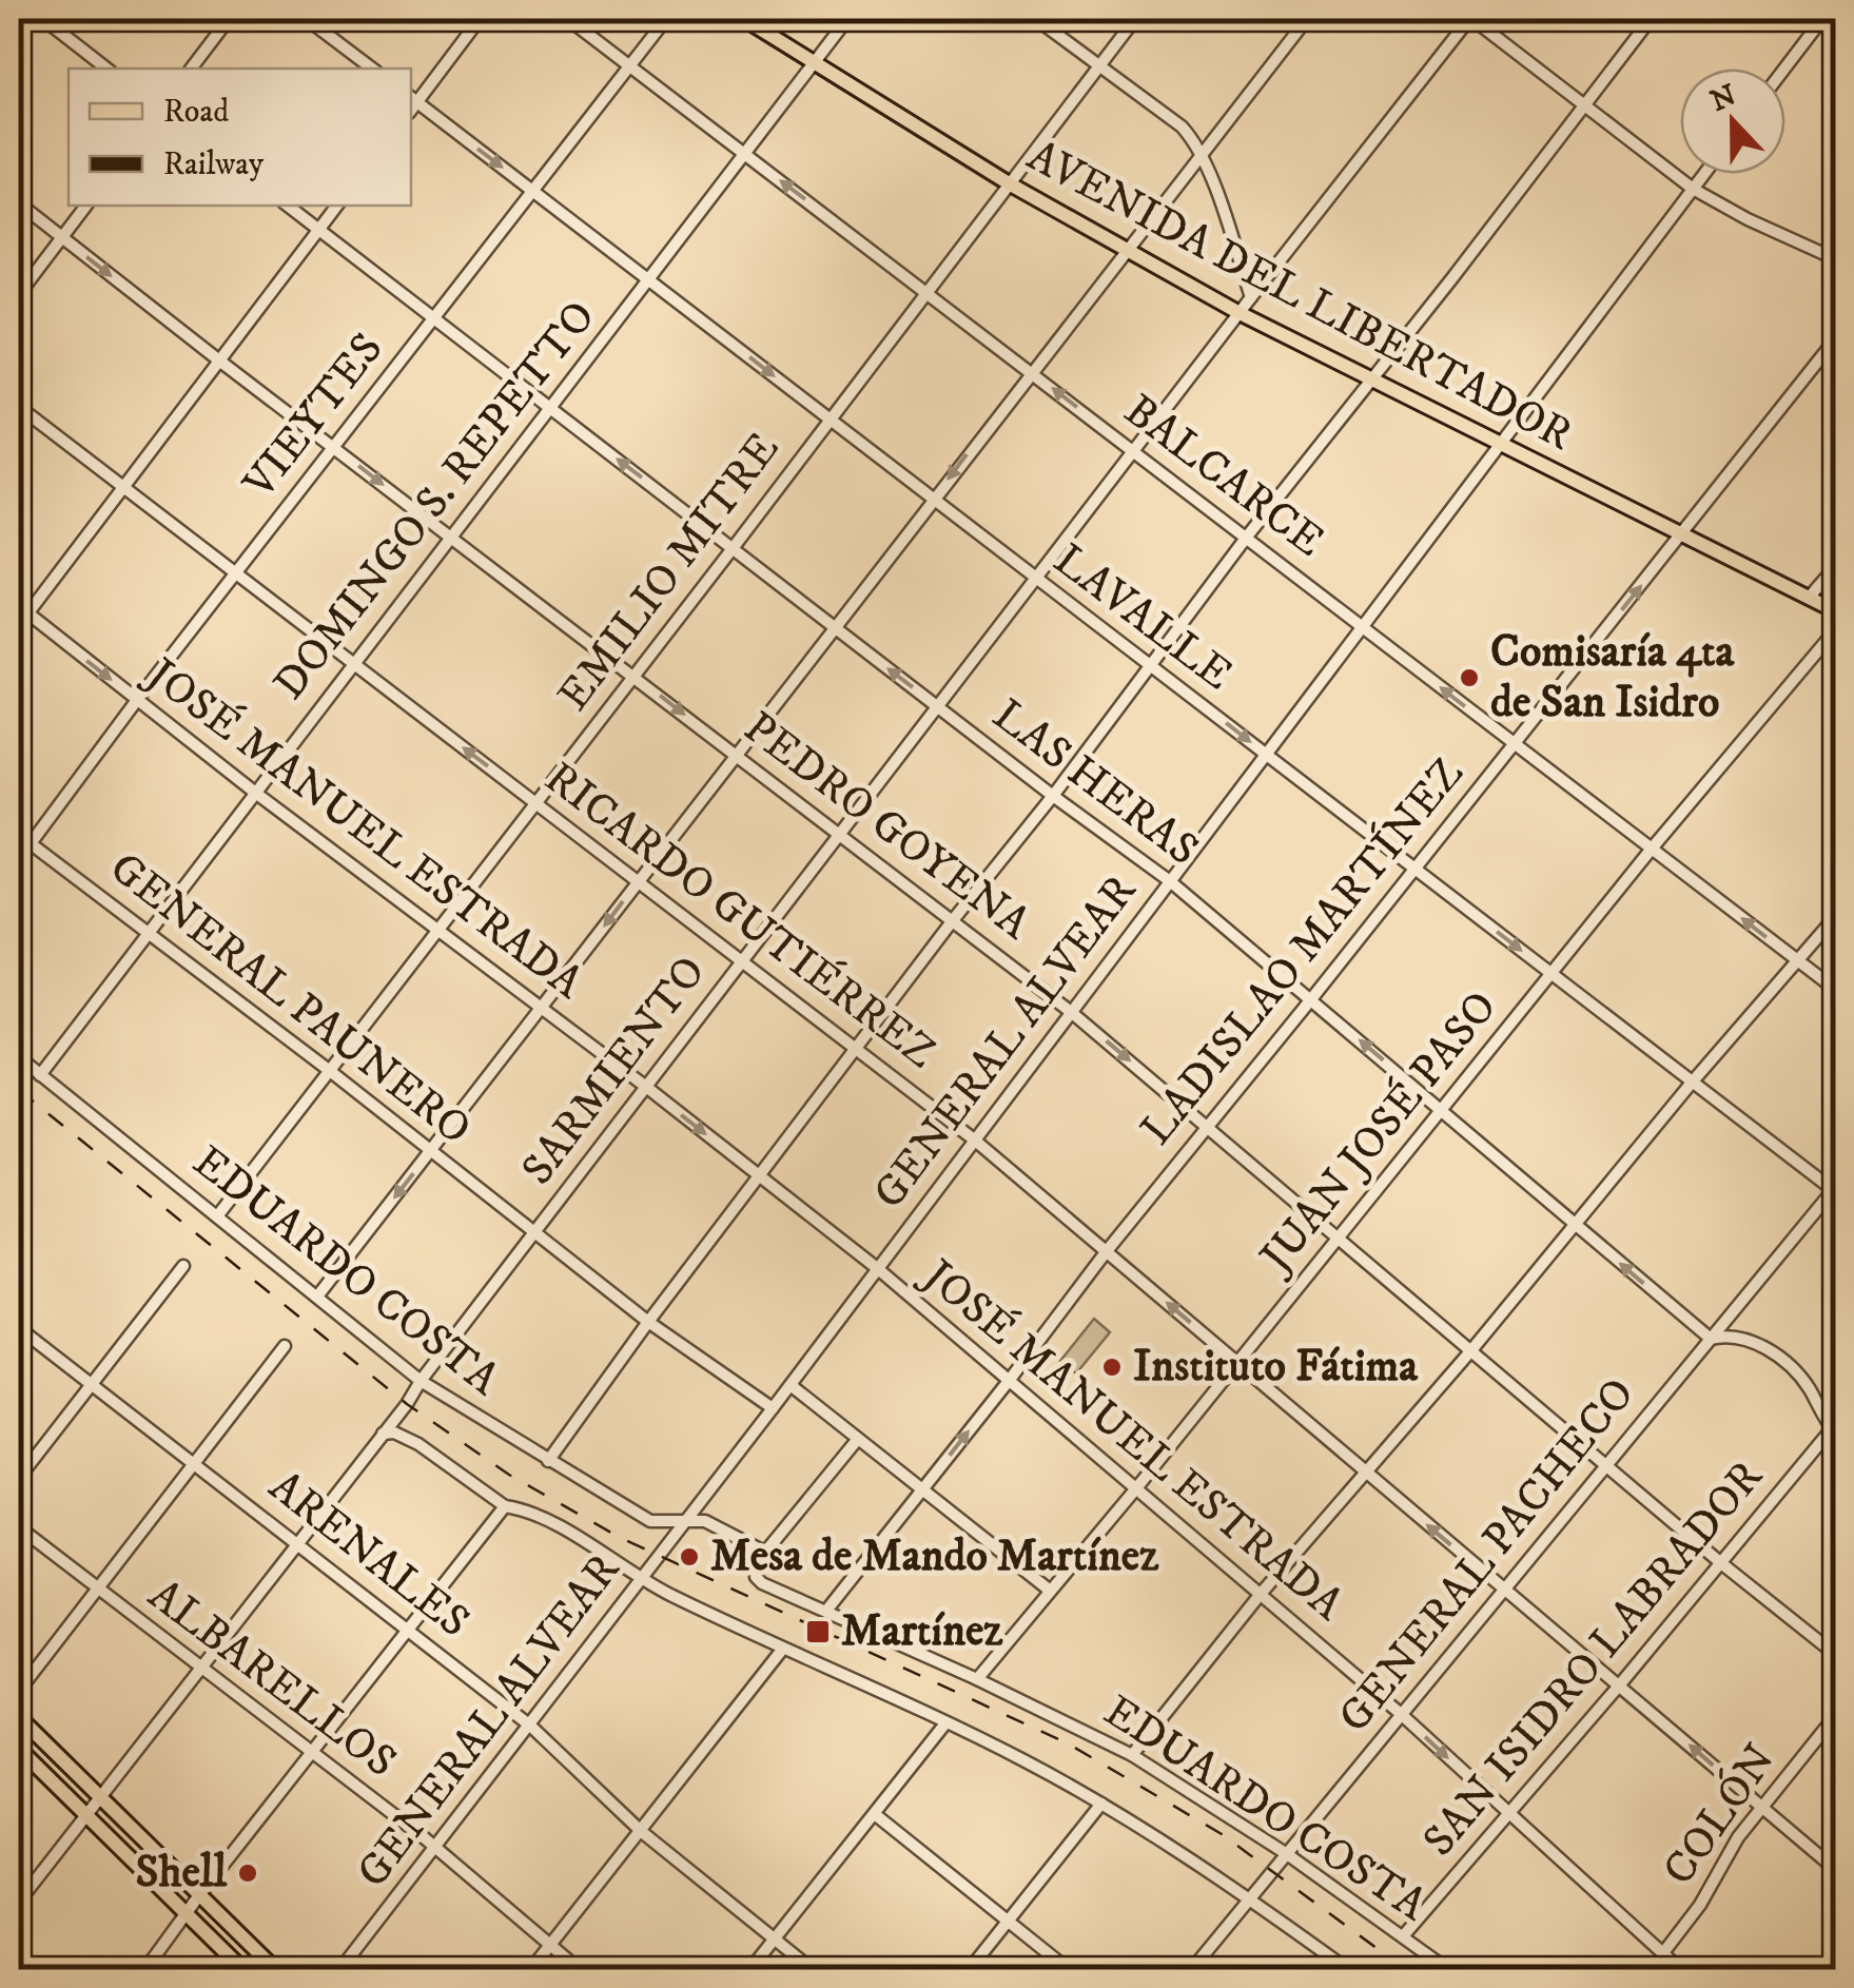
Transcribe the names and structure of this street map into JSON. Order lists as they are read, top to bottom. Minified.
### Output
{"streets":{"main road":["AVENIDA DEL LIBERTADOR"],"street":["VIEYTES","BALCARCE","DOMINGO S. REPETTO","EMILIO MITRE","LAVALLE","LAS HERAS","PEDRO GOYENA","JOSÉ MANUEL ESTRADA","RICARDO GUTIÉRREZ","LADISLAO MARTÍNEZ","GENERAL PAUNERO","GENERAL ALVEAR","SARMIENTO","JUAN JOSÉ PASO","EDUARDO COSTA","ARENALES","GENERAL PACHECO","SAN ISIDRO LABRADOR","ALBARELLOS","COLÓN"]},"crossings":[["AVENIDA DEL LIBERTADOR","DOMINGO S. REPETTO"],["AVENIDA DEL LIBERTADOR","EMILIO MITRE"],["AVENIDA DEL LIBERTADOR","LADISLAO MARTÍNEZ"],["AVENIDA DEL LIBERTADOR","GENERAL ALVEAR"],["AVENIDA DEL LIBERTADOR","SARMIENTO"],["VIEYTES","BALCARCE"],["VIEYTES","LAVALLE"],["VIEYTES","LAS HERAS"],["VIEYTES","PEDRO GOYENA"],["VIEYTES","JOSÉ MANUEL ESTRADA"],["VIEYTES","RICARDO GUTIÉRREZ"],["VIEYTES","GENERAL PAUNERO"],["BALCARCE","DOMINGO S. REPETTO"],["BALCARCE","EMILIO MITRE"],["BALCARCE","LADISLAO MARTÍNEZ"],["BALCARCE","GENERAL ALVEAR"],["BALCARCE","SARMIENTO"],["BALCARCE","JUAN JOSÉ PASO"],["DOMINGO S. REPETTO","LAVALLE"],["DOMINGO S. REPETTO","LAS HERAS"],["DOMINGO S. REPETTO","PEDRO GOYENA"],["DOMINGO S. REPETTO","JOSÉ MANUEL ESTRADA"],["DOMINGO S. REPETTO","RICARDO GUTIÉRREZ"],["DOMINGO S. REPETTO","GENERAL PAUNERO"],["DOMINGO S. REPETTO","EDUARDO COSTA"],["EMILIO MITRE","LAVALLE"],["EMILIO MITRE","LAS HERAS"],["EMILIO MITRE","PEDRO GOYENA"],["EMILIO MITRE","JOSÉ MANUEL ESTRADA"],["EMILIO MITRE","RICARDO GUTIÉRREZ"],["EMILIO MITRE","GENERAL PAUNERO"],["EMILIO MITRE","EDUARDO COSTA"],["LAVALLE","LADISLAO MARTÍNEZ"],["LAVALLE","GENERAL ALVEAR"],["LAVALLE","SARMIENTO"],["LAVALLE","JUAN JOSÉ PASO"],["LAVALLE","GENERAL PACHECO"],["LAS HERAS","LADISLAO MARTÍNEZ"],["LAS HERAS","GENERAL ALVEAR"],["LAS HERAS","SARMIENTO"],["LAS HERAS","JUAN JOSÉ PASO"],["LAS HERAS","GENERAL PACHECO"],["PEDRO GOYENA","LADISLAO MARTÍNEZ"],["PEDRO GOYENA","GENERAL ALVEAR"],["PEDRO GOYENA","SARMIENTO"],["PEDRO GOYENA","JUAN JOSÉ PASO"],["PEDRO GOYENA","GENERAL PACHECO"],["PEDRO GOYENA","SAN ISIDRO LABRADOR"],["JOSÉ MANUEL ESTRADA","LADISLAO MARTÍNEZ"],["JOSÉ MANUEL ESTRADA","GENERAL ALVEAR"],["JOSÉ MANUEL ESTRADA","SARMIENTO"],["JOSÉ MANUEL ESTRADA","JUAN JOSÉ PASO"],["JOSÉ MANUEL ESTRADA","GENERAL PACHECO"],["JOSÉ MANUEL ESTRADA","SAN ISIDRO LABRADOR"],["JOSÉ MANUEL ESTRADA","COLÓN"],["RICARDO GUTIÉRREZ","LADISLAO MARTÍNEZ"],["RICARDO GUTIÉRREZ","GENERAL ALVEAR"],["RICARDO GUTIÉRREZ","SARMIENTO"],["RICARDO GUTIÉRREZ","JUAN JOSÉ PASO"],["RICARDO GUTIÉRREZ","GENERAL PACHECO"],["RICARDO GUTIÉRREZ","SAN ISIDRO LABRADOR"],["RICARDO GUTIÉRREZ","COLÓN"],["LADISLAO MARTÍNEZ","EDUARDO COSTA"],["GENERAL PAUNERO","GENERAL ALVEAR"],["GENERAL PAUNERO","SARMIENTO"],["GENERAL ALVEAR","EDUARDO COSTA"],["GENERAL ALVEAR","ARENALES"],["GENERAL ALVEAR","ALBARELLOS"],["SARMIENTO","EDUARDO COSTA"],["SARMIENTO","ARENALES"],["SARMIENTO","ALBARELLOS"],["JUAN JOSÉ PASO","EDUARDO COSTA"],["EDUARDO COSTA","GENERAL PACHECO"],["EDUARDO COSTA","SAN ISIDRO LABRADOR"]],"one_way":["BALCARCE","LAVALLE","LAS HERAS"],"places":{"other":["Comisaría 4ta de San Isidro","Instituto Fátima","Mesa de Mando Martínez","Shell"],"transit":["Martínez"]},"legend":["Road","Railway"],"north":"top"}
